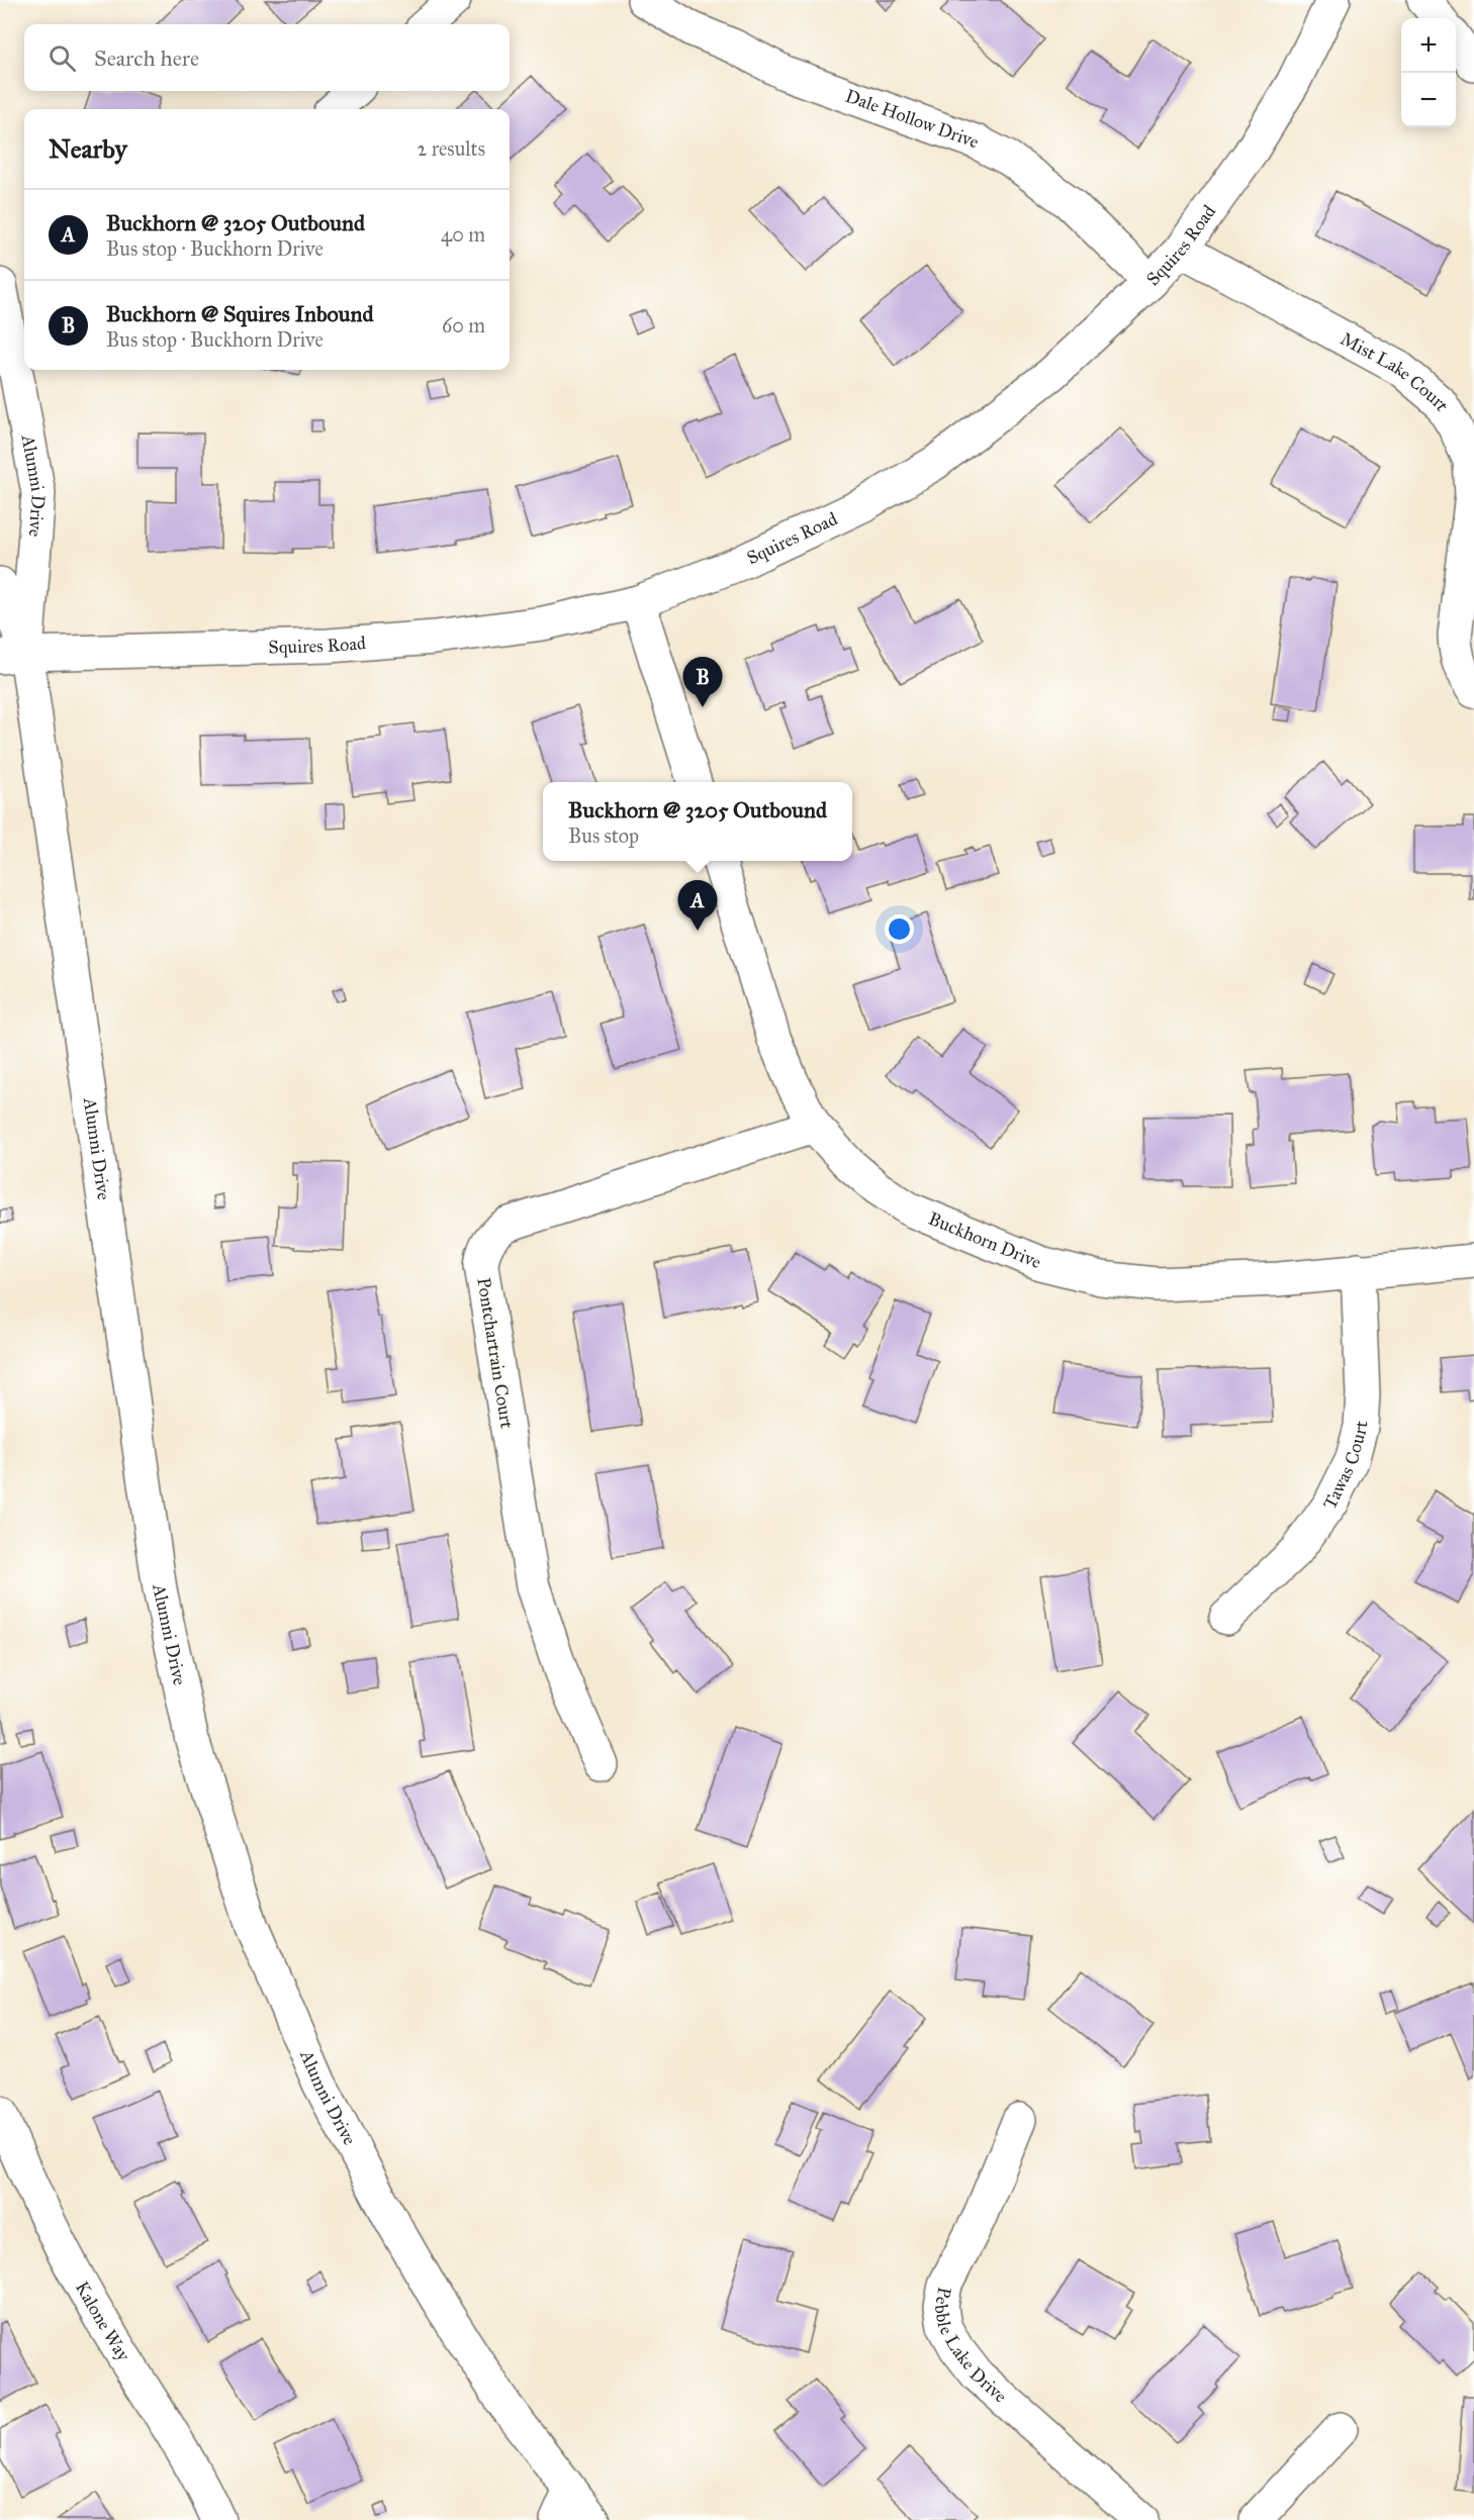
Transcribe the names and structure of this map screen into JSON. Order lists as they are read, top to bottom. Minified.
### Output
{"streets":{"street":["Dale Hollow Drive","Squires Road","Mist Lake Court","Alumni Drive","Buckhorn Drive","Pontchartrain Court","Tawas Court","Kalone Way","Pebble Lake Drive"]},"crossings":[["Dale Hollow Drive","Squires Road"],["Squires Road","Mist Lake Court"],["Squires Road","Alumni Drive"],["Buckhorn Drive","Pontchartrain Court"],["Buckhorn Drive","Tawas Court"]],"page":{"map_buttons":["+","−"],"search":"Search here","heading":["Nearby","2 results"],"list":[{"mark":"A","name":"Buckhorn @ 3205 Outbound","note":"Bus stop · Buckhorn Drive","value":"40 m"},{"mark":"B","name":"Buckhorn @ Squires Inbound","note":"Bus stop · Buckhorn Drive","value":"60 m"}],"pins":["B","A"],"popup":["Buckhorn @ 3205 Outbound","Bus stop"]}}
